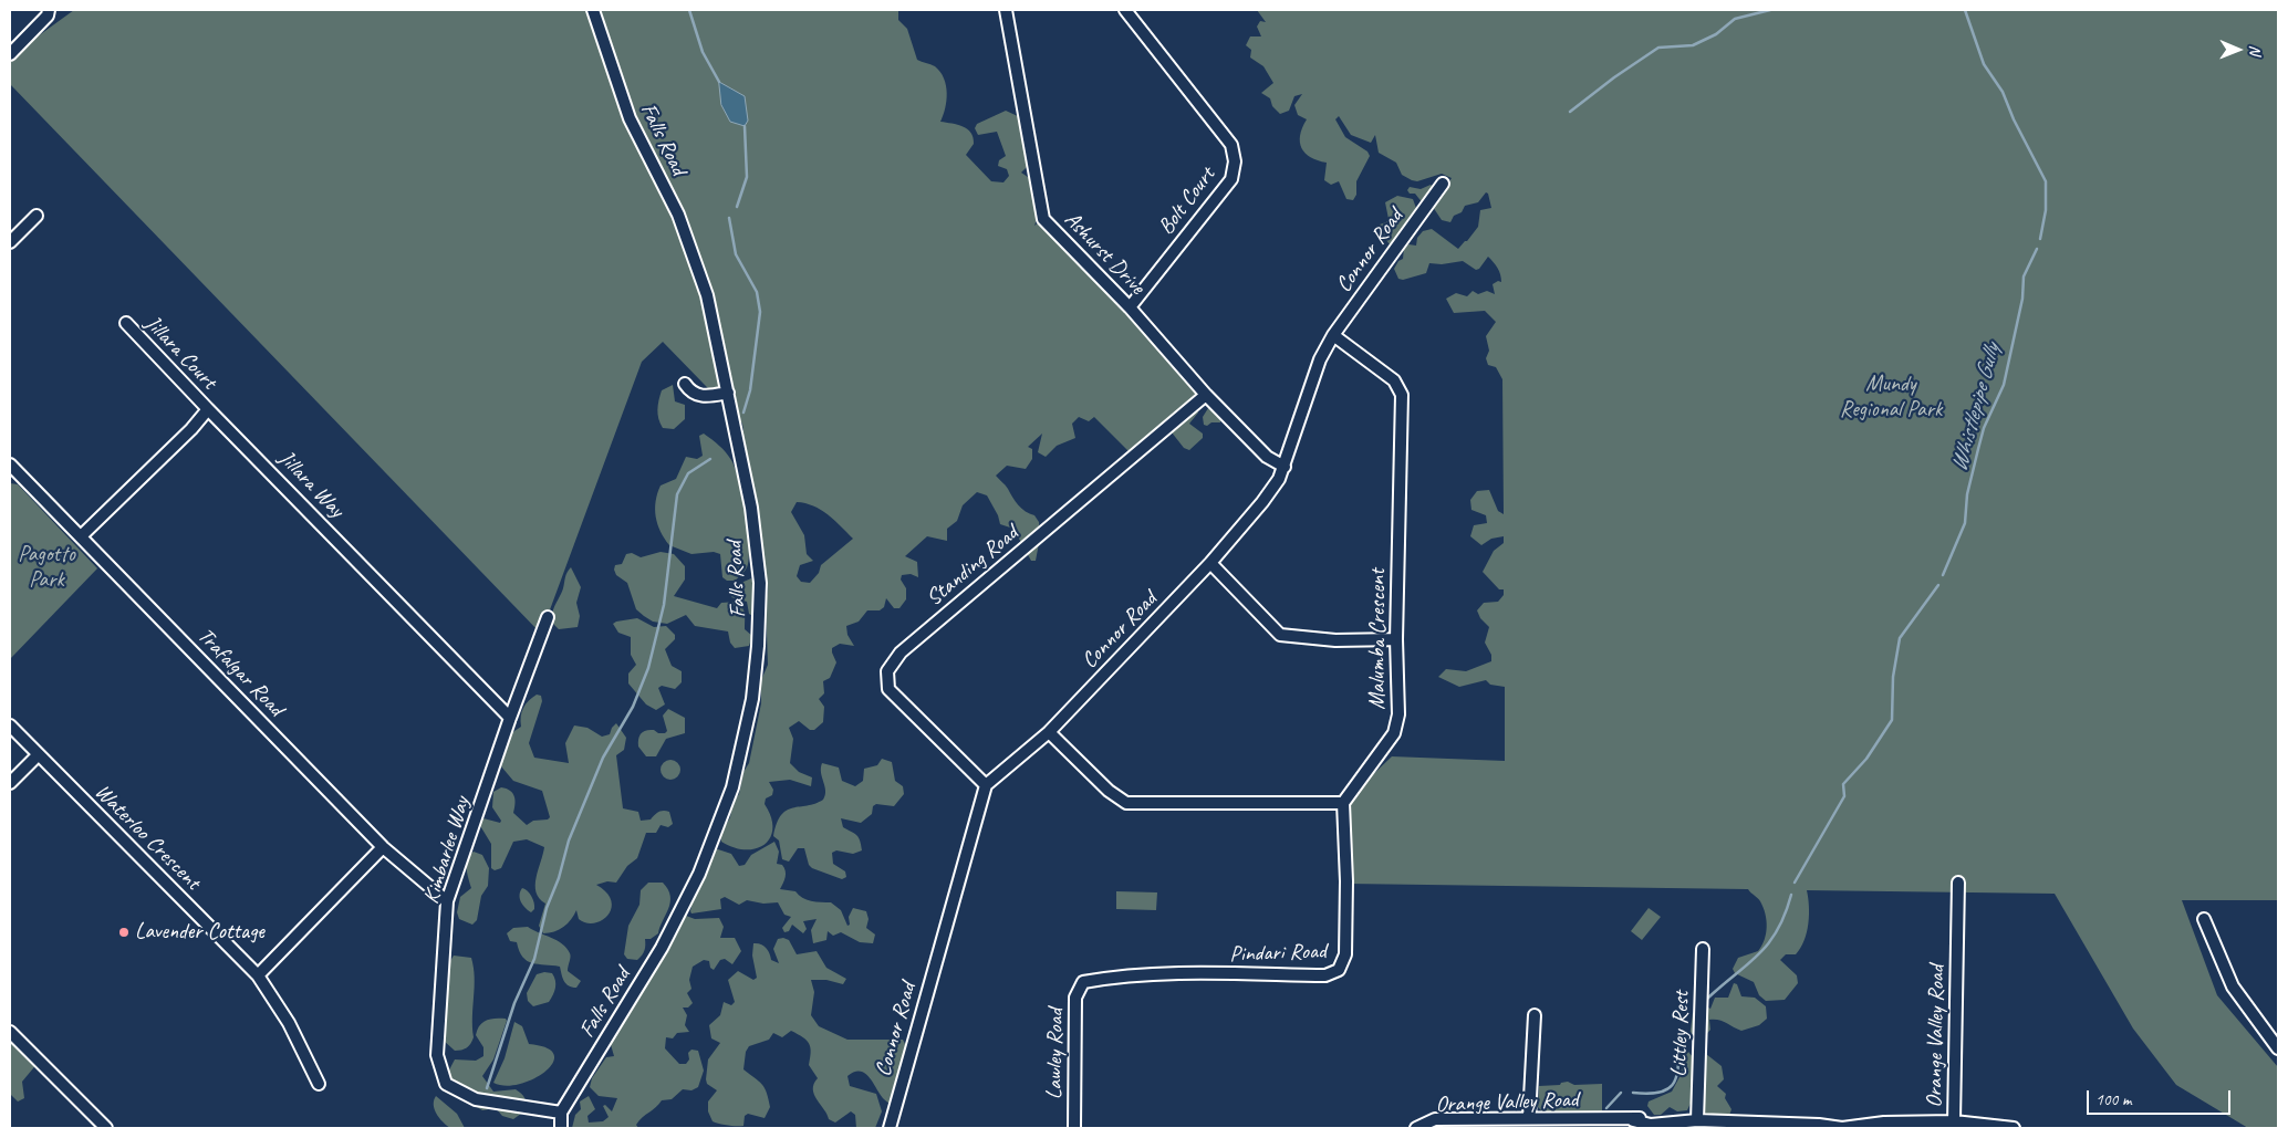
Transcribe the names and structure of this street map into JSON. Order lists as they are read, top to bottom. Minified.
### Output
{"streets":{"street":["Falls Road","Bolt Court","Connor Road","Ashurst Drive","Jillara Court","Jillara Way","Standing Road","Malumba Crescent","Trafalgar Road","Waterloo Crescent","Kimbarlee Way","Pindari Road","Littley Rest","Orange Valley Road","Lawley Road"]},"crossings":[["Falls Road","Kimbarlee Way"],["Bolt Court","Ashurst Drive"],["Connor Road","Ashurst Drive"],["Connor Road","Standing Road"],["Connor Road","Malumba Crescent"],["Ashurst Drive","Standing Road"],["Jillara Court","Jillara Way"],["Jillara Way","Kimbarlee Way"],["Malumba Crescent","Pindari Road"],["Trafalgar Road","Kimbarlee Way"],["Pindari Road","Lawley Road"],["Littley Rest","Orange Valley Road"]],"water":["Whistlepipe Gully"],"parks":["Mundy Regional Park","Pagotto Park"],"places":["Lavender Cottage"],"scale_bar":"100 m","north":"right"}
